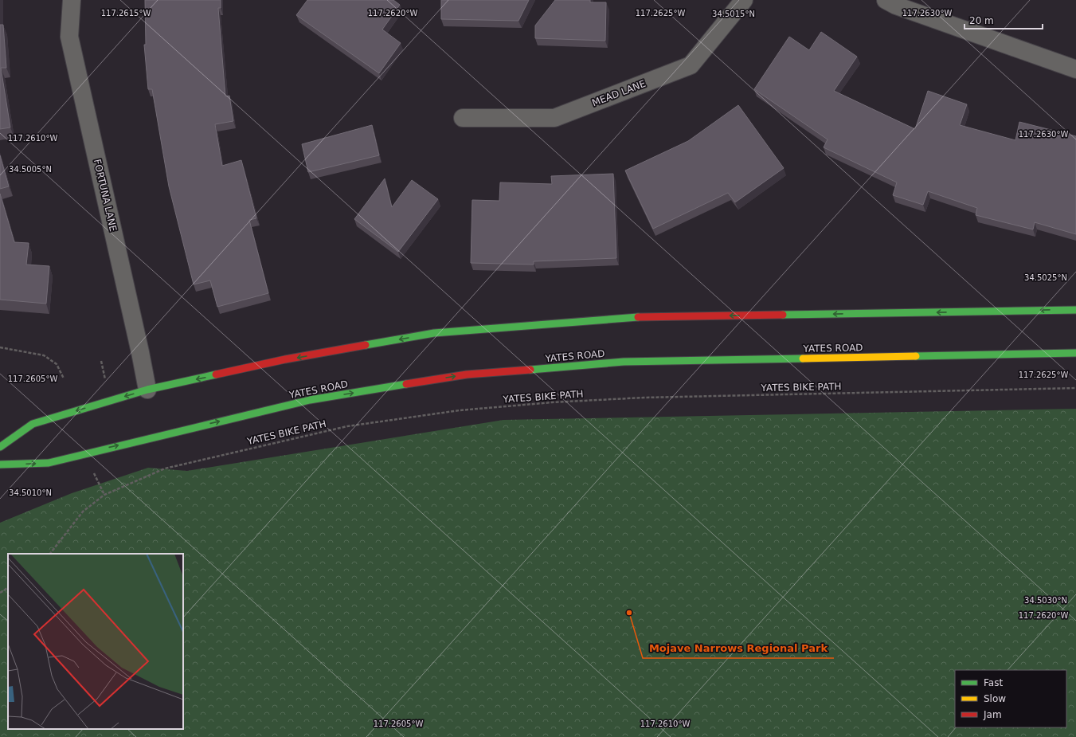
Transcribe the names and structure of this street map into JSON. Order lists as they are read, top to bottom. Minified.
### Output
{"streets":{"main road":["YATES ROAD"],"street":["MEAD LANE","FORTUNA LANE"],"path":["YATES BIKE PATH"]},"places":["Mojave Narrows Regional Park"],"legend":["Fast","Slow","Jam"],"scale_bar":"20 m","coordinates":["117.2615°W","117.2620°W","117.2630°W","117.2625°W","34.5015°N","117.2610°W","34.5005°N","34.5025°N","117.2605°W","34.5010°N","34.5030°N"]}
